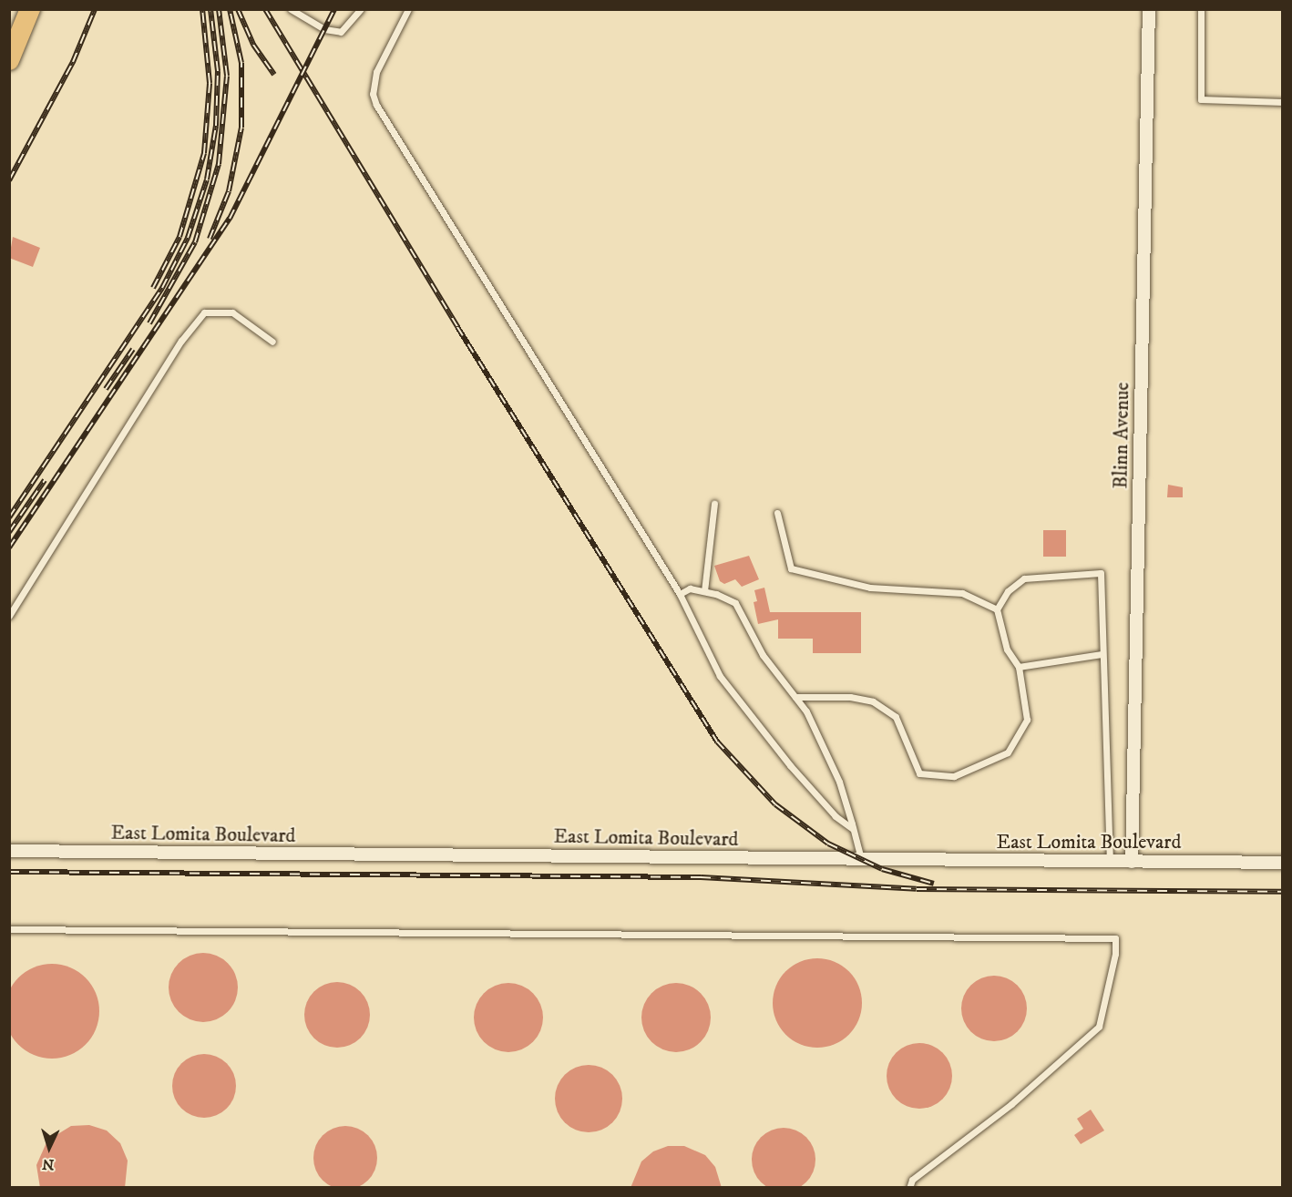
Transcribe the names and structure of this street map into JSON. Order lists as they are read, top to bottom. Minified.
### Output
{"streets":{"street":["Blinn Avenue","East Lomita Boulevard"]},"crossings":[["Blinn Avenue","East Lomita Boulevard"]],"north":"bottom"}
